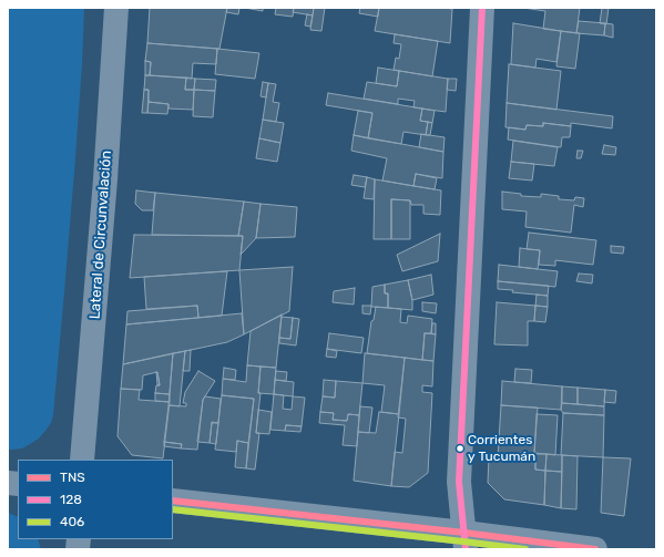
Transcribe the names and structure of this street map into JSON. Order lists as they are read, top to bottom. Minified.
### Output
{"streets":{"street":["Lateral de Circunvalación"]},"places":["Corrientes y Tucumán"],"lines":["transit line 128","transit line TNS","transit line 406"],"legend":["TNS","128","406"]}
